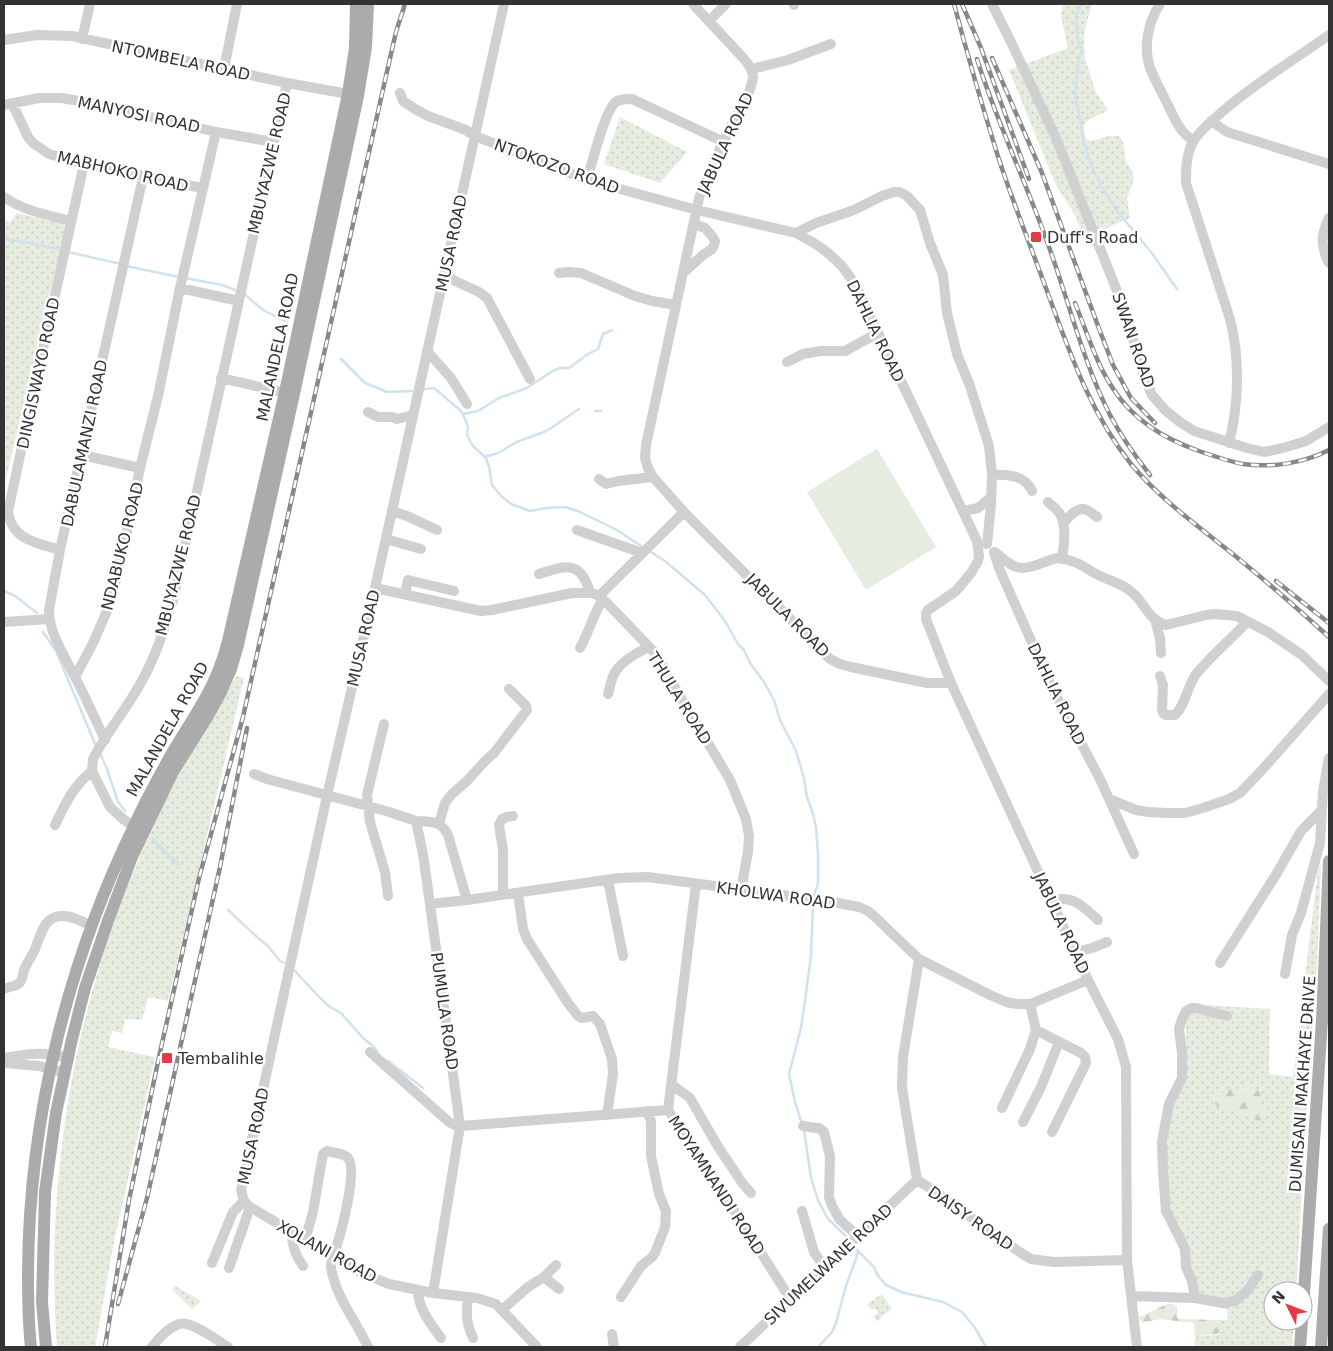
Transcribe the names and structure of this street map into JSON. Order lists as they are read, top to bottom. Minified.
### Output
{"streets":{"main road":["MALANDELA ROAD","DUMISANI MAKHAYE DRIVE"],"street":["NTOMBELA ROAD","MANYOSI ROAD","JABULA ROAD","MBUYAZWE ROAD","NTOKOZO ROAD","MABHOKO ROAD","MUSA ROAD","DAHLIA ROAD","SWAN ROAD","DINGISWAYO ROAD","DABULAMANZI ROAD","NDABUKO ROAD","THULA ROAD","KHOLWA ROAD","PUMULA ROAD","MOYAMNANDI ROAD","DAISY ROAD","XOLANI ROAD","SIVUMELWANE ROAD"]},"crossings":[["NTOMBELA ROAD","MBUYAZWE ROAD"],["NTOMBELA ROAD","MALANDELA ROAD"],["MANYOSI ROAD","MBUYAZWE ROAD"],["MANYOSI ROAD","MABHOKO ROAD"],["MANYOSI ROAD","NDABUKO ROAD"],["JABULA ROAD","NTOKOZO ROAD"],["JABULA ROAD","DAHLIA ROAD"],["JABULA ROAD","KHOLWA ROAD"],["JABULA ROAD","DAISY ROAD"],["MBUYAZWE ROAD","DABULAMANZI ROAD"],["NTOKOZO ROAD","MUSA ROAD"],["NTOKOZO ROAD","DAHLIA ROAD"],["MABHOKO ROAD","DINGISWAYO ROAD"],["MABHOKO ROAD","DABULAMANZI ROAD"],["MABHOKO ROAD","NDABUKO ROAD"],["MUSA ROAD","XOLANI ROAD"],["DINGISWAYO ROAD","DABULAMANZI ROAD"],["DABULAMANZI ROAD","NDABUKO ROAD"],["THULA ROAD","KHOLWA ROAD"],["KHOLWA ROAD","PUMULA ROAD"],["KHOLWA ROAD","MOYAMNANDI ROAD"],["KHOLWA ROAD","DAISY ROAD"],["PUMULA ROAD","XOLANI ROAD"],["MOYAMNANDI ROAD","SIVUMELWANE ROAD"],["DAISY ROAD","SIVUMELWANE ROAD"]],"places":{"transit":["Duff's Road","Tembalihle"]},"north":"top left"}
